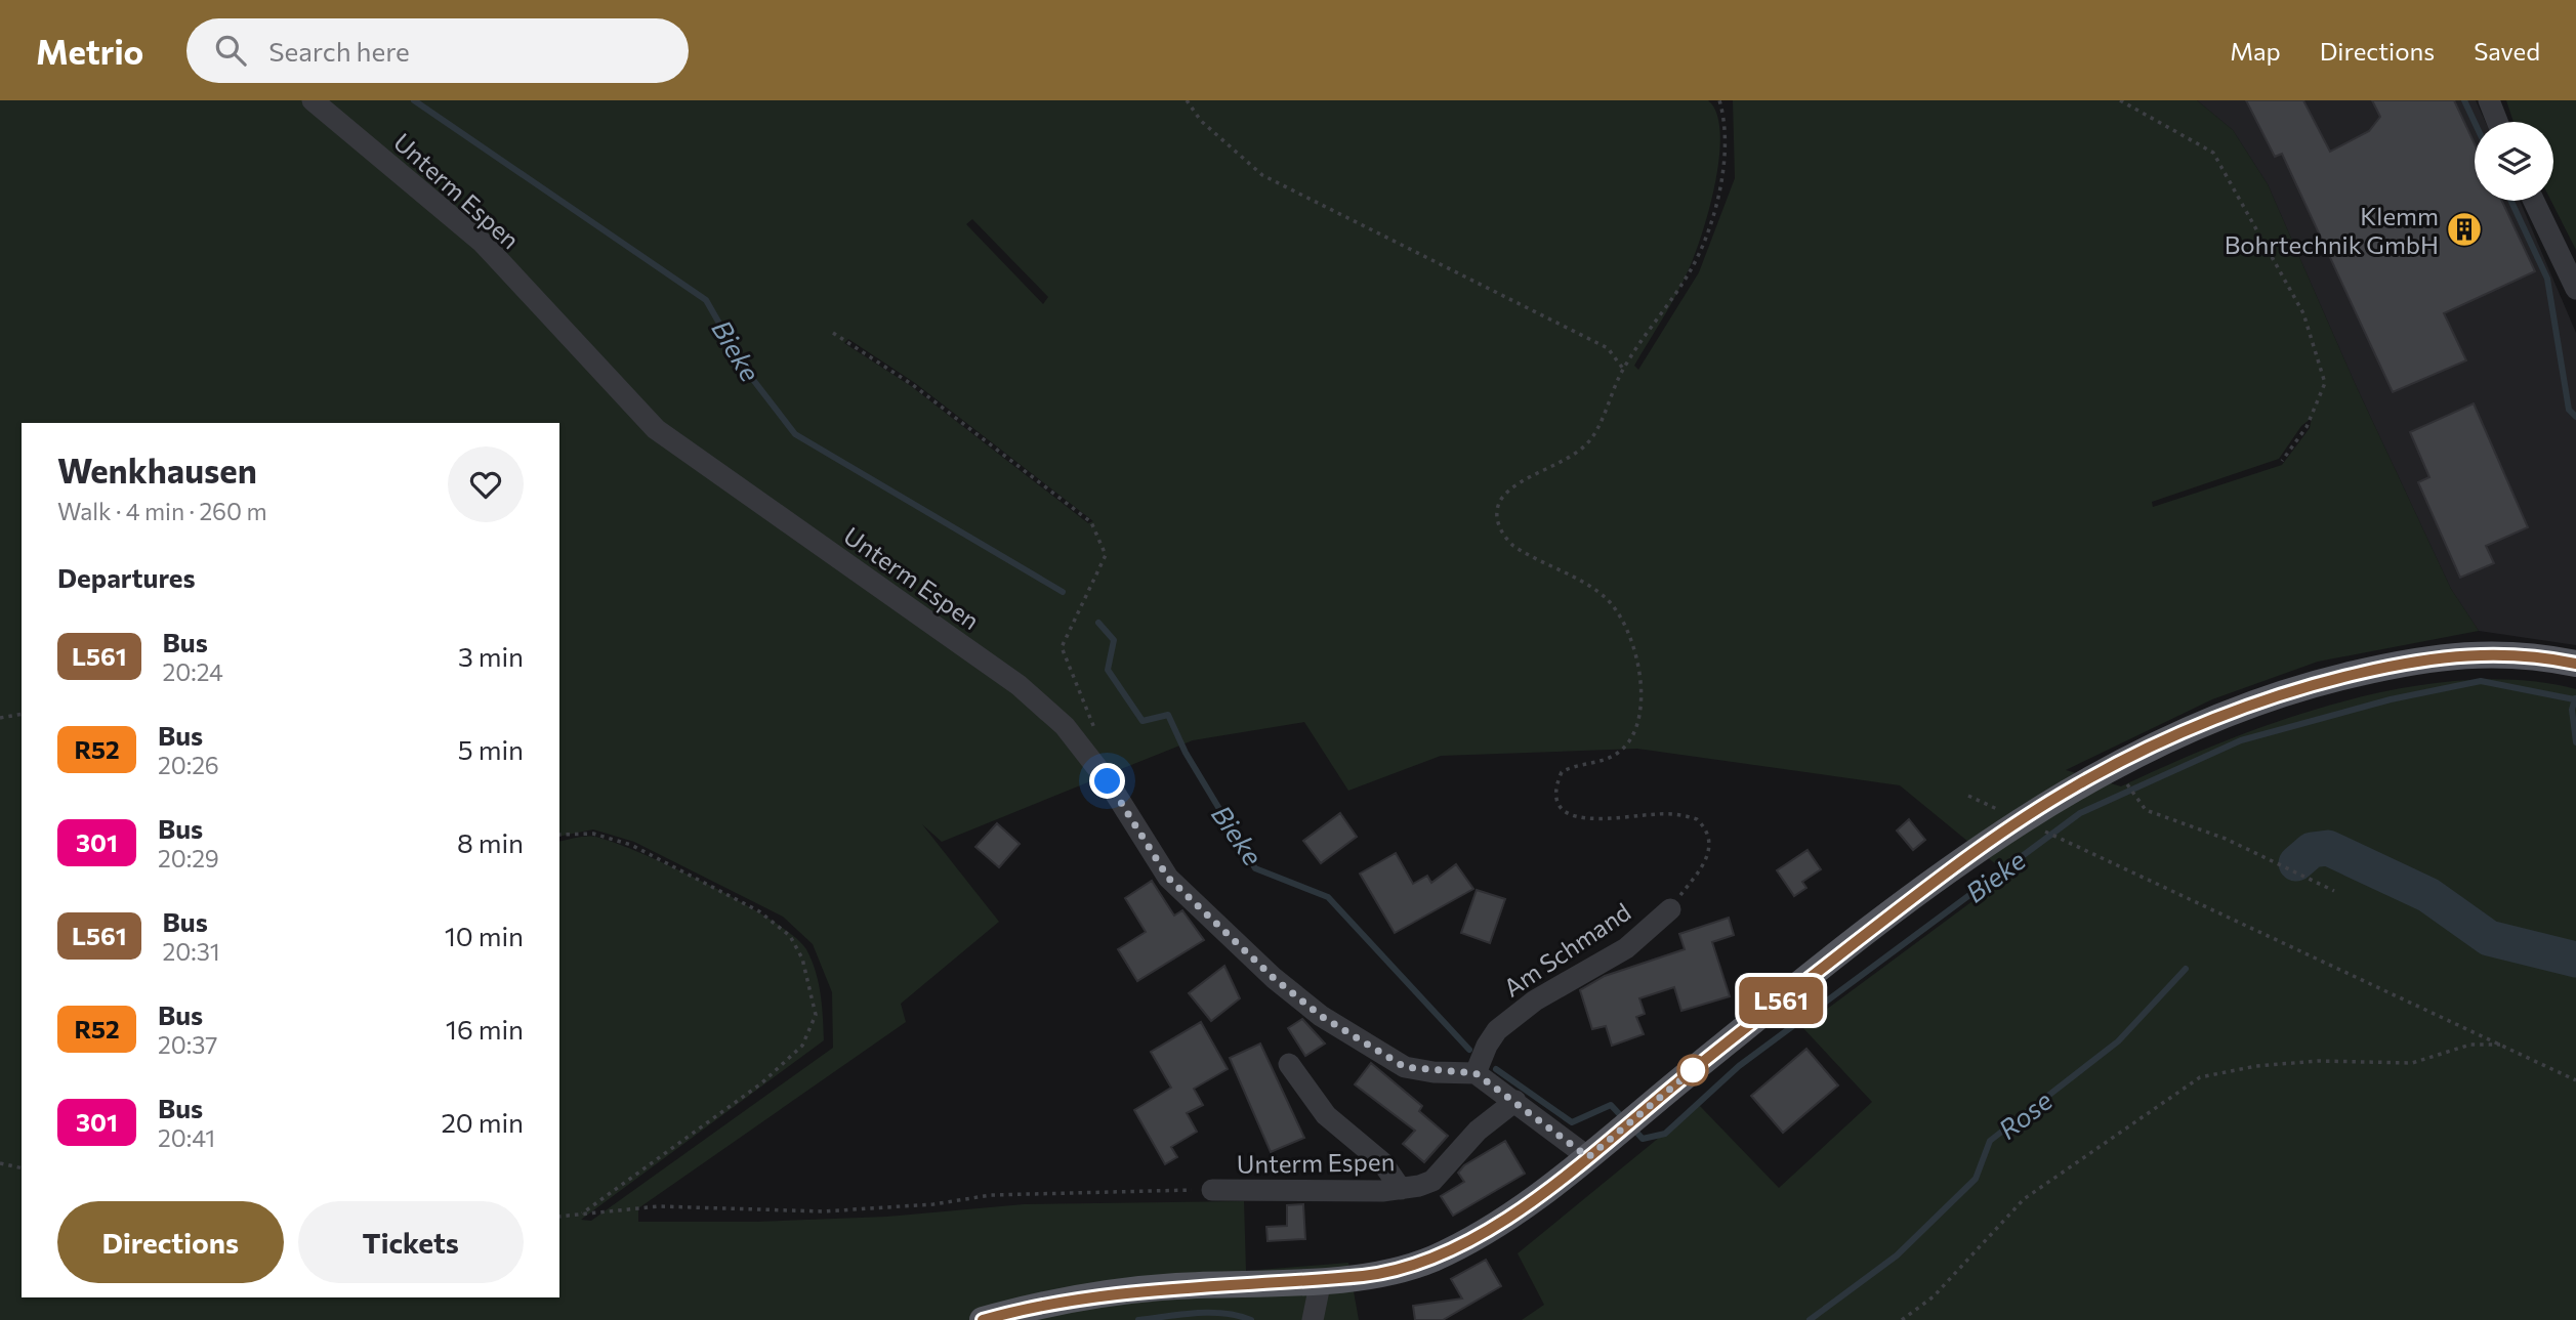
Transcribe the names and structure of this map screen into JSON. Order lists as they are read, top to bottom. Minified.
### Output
{"streets":{"street":["Unterm Espen","Am Schmand"]},"crossings":[["Unterm Espen","Am Schmand"]],"water":["Bieke","Rose"],"places":{"building":["Klemm Bohrtechnik GmbH"]},"lines":["bus line L561"],"page":{"header":"Metrio","search":"Search here","nav":["Map","Directions","Saved"],"on_map":"L561","heading":[["Wenkhausen","Walk · 4 min · 260 m"],"Departures"],"list":[{"mark":"L561","name":"Bus","note":"20:24","value":"3 min"},{"mark":"R52","name":"Bus","note":"20:26","value":"5 min"},{"mark":"301","name":"Bus","note":"20:29","value":"8 min"},{"mark":"L561","name":"Bus","note":"20:31","value":"10 min"},{"mark":"R52","name":"Bus","note":"20:37","value":"16 min"},{"mark":"301","name":"Bus","note":"20:41","value":"20 min"}],"buttons":["Directions","Tickets"]}}
